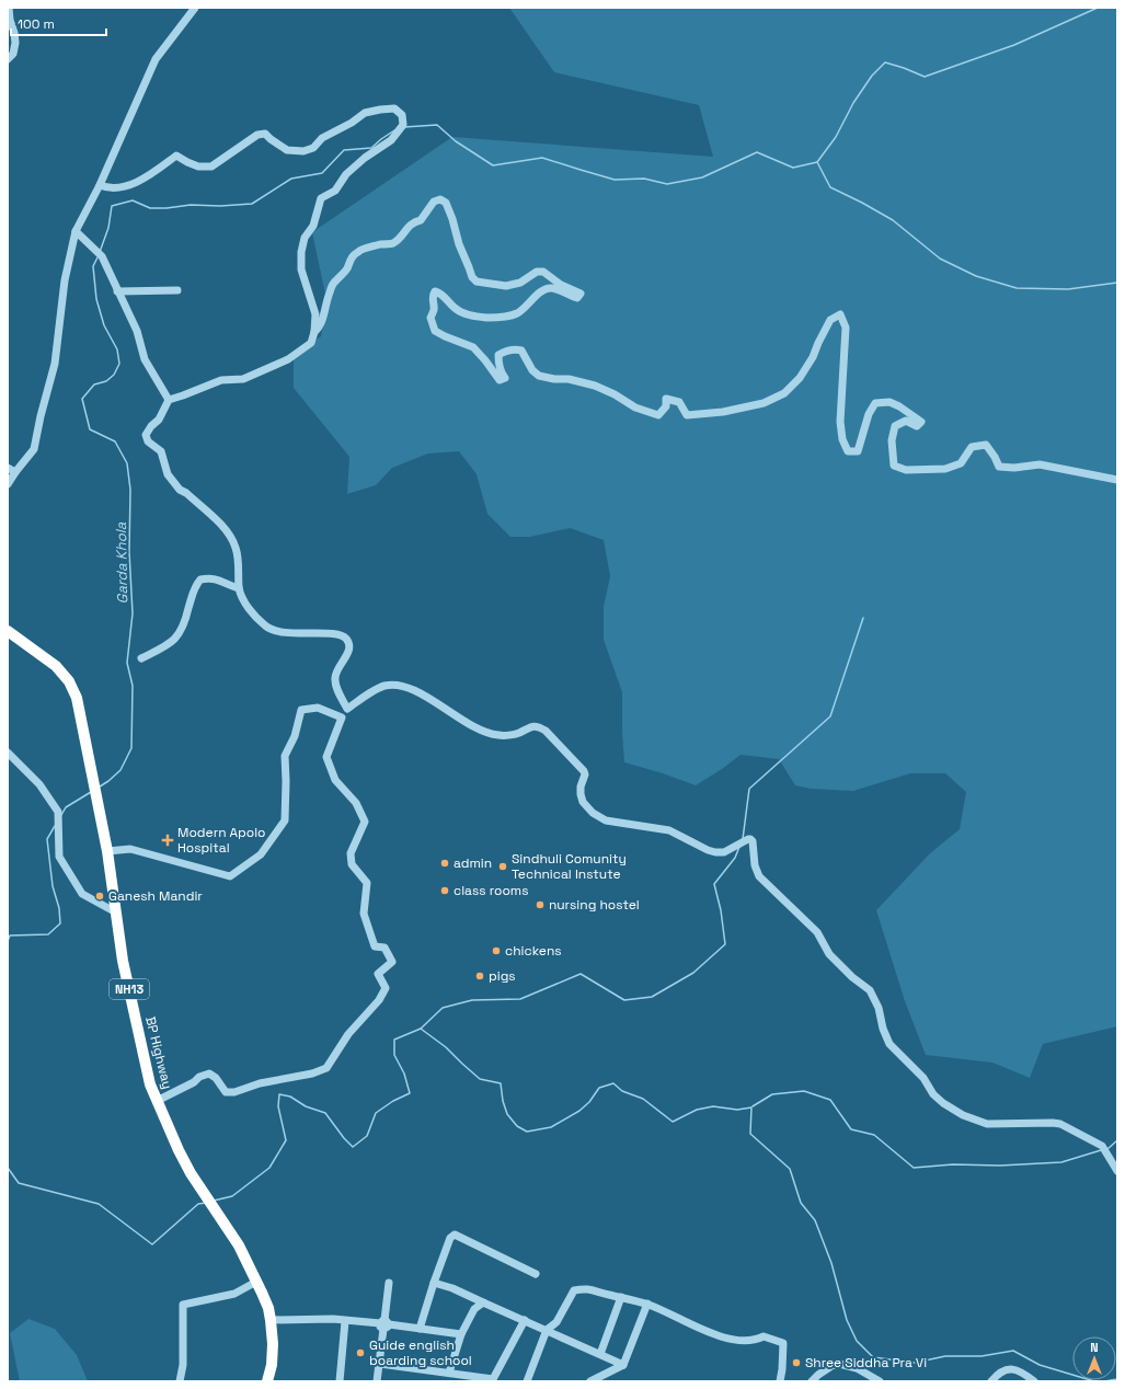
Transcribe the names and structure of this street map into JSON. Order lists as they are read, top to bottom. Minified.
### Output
{"streets":{"highway":["NH13","BP Highway"]},"water":["Garda Khola"],"places":{"health":["Modern Apolo Hospital"],"other":["admin","Sindhuli Comunity Technical Instute","class rooms","Ganesh Mandir","nursing hostel","chickens","pigs","Guide english boarding school","Shree Siddha Pra Vi"]},"scale_bar":"100 m","north":"top"}
